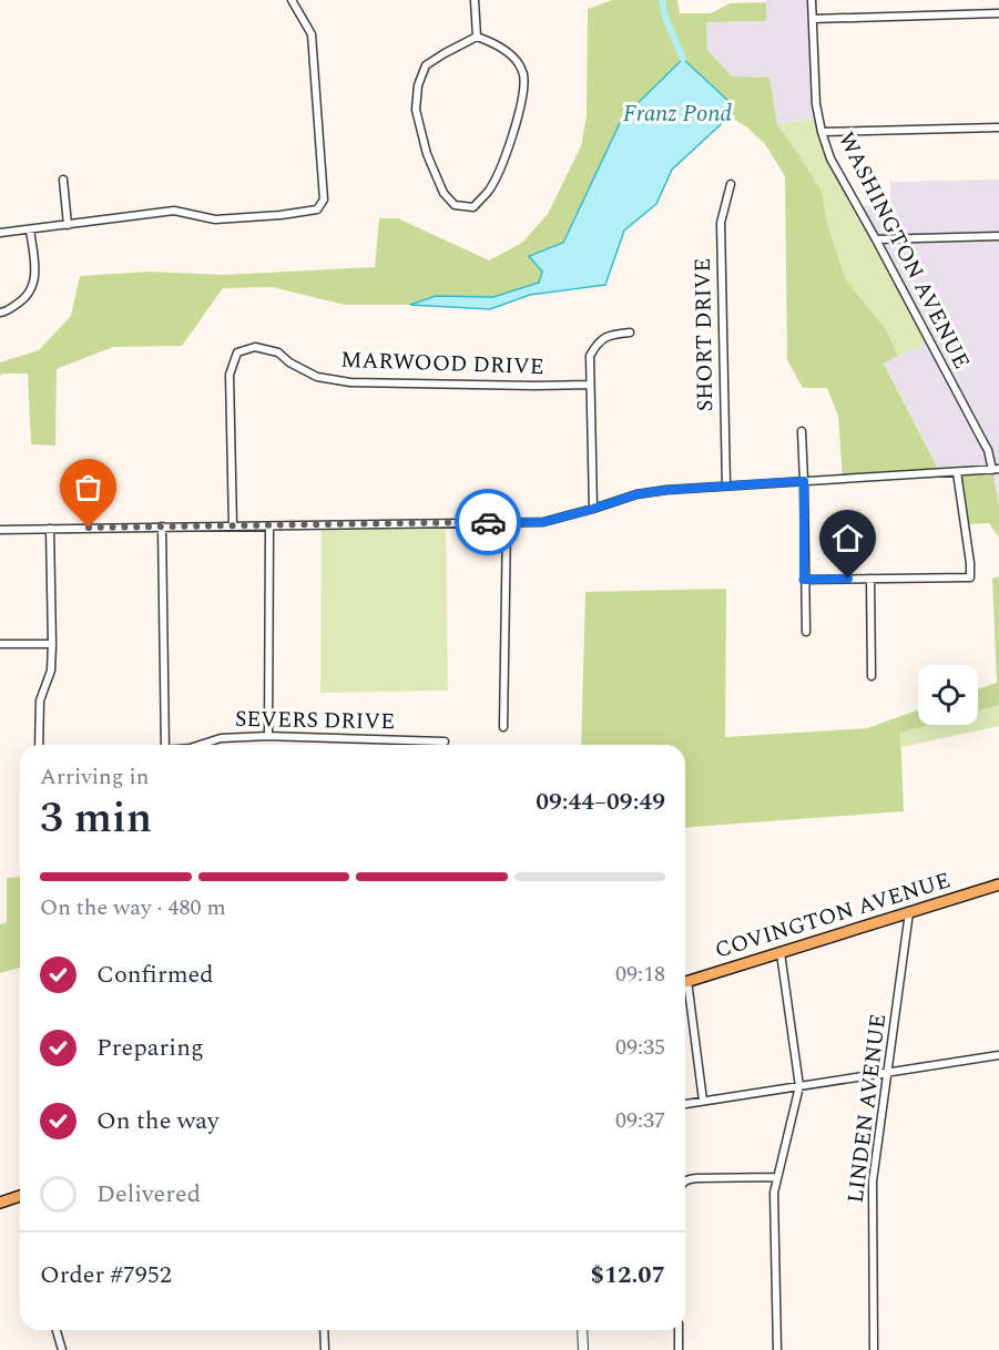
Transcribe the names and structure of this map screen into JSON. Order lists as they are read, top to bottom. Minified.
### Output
{"streets":{"main road":["COVINGTON AVENUE"],"street":["WASHINGTON AVENUE","SHORT DRIVE","MARWOOD DRIVE","SEVERS DRIVE","LINDEN AVENUE"]},"crossings":[["COVINGTON AVENUE","LINDEN AVENUE"]],"water":["Franz Pond"],"page":{"heading":["3 min","Arriving in","09:44–09:49"],"panel":["Order #7952","$12.07"],"bar":"On the way · 480 m","list":[["Confirmed","09:18"],["Preparing","09:35"],["On the way","09:37"],"Delivered"]}}
